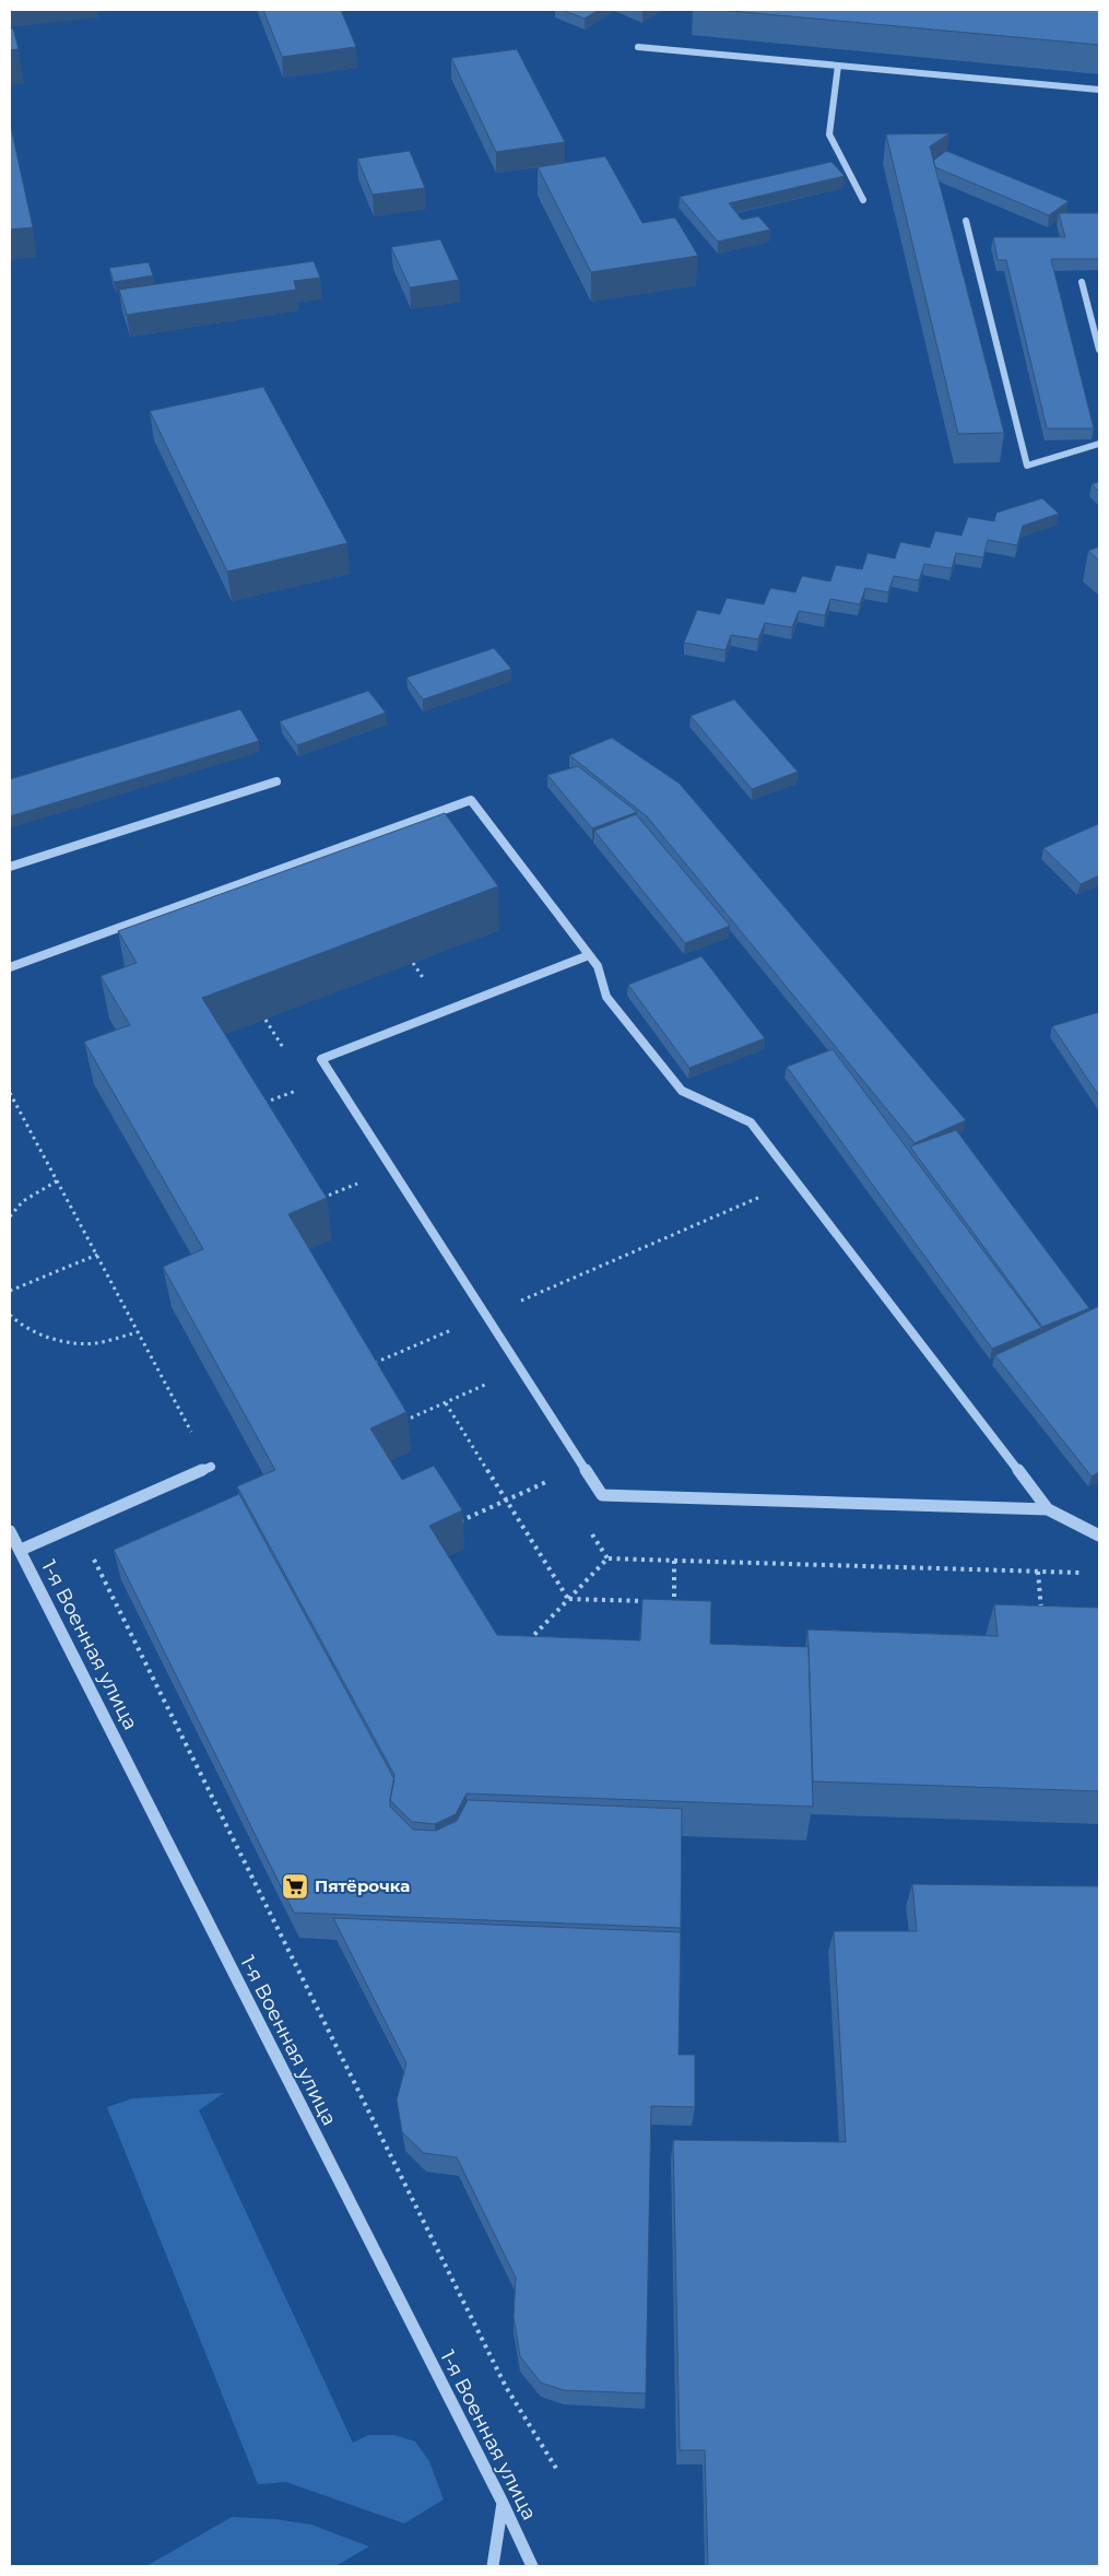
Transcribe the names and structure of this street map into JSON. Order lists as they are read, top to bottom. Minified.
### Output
{"streets":{"street":["1-я Военная улица"]},"places":{"supermarket":["Пятёрочка"]}}
